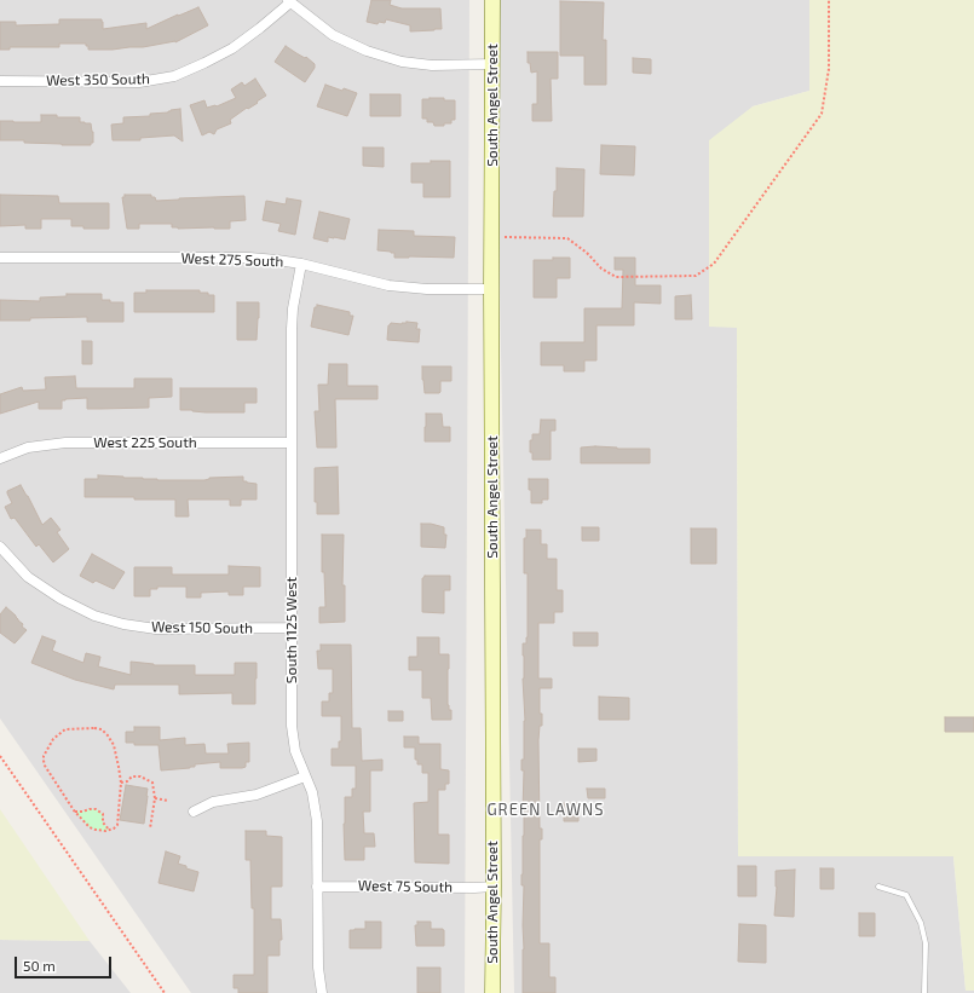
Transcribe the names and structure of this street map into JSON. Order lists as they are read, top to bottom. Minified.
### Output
{"streets":{"main road":["South Angel Street"],"street":["West 350 South","West 275 South","West 225 South","West 150 South","South 1125 West","West 75 South"]},"crossings":[["South Angel Street","West 275 South"],["South Angel Street","West 75 South"],["West 275 South","South 1125 West"],["West 225 South","South 1125 West"],["West 150 South","South 1125 West"],["South 1125 West","West 75 South"]],"districts":["GREEN LAWNS"],"scale_bar":"50 m"}
